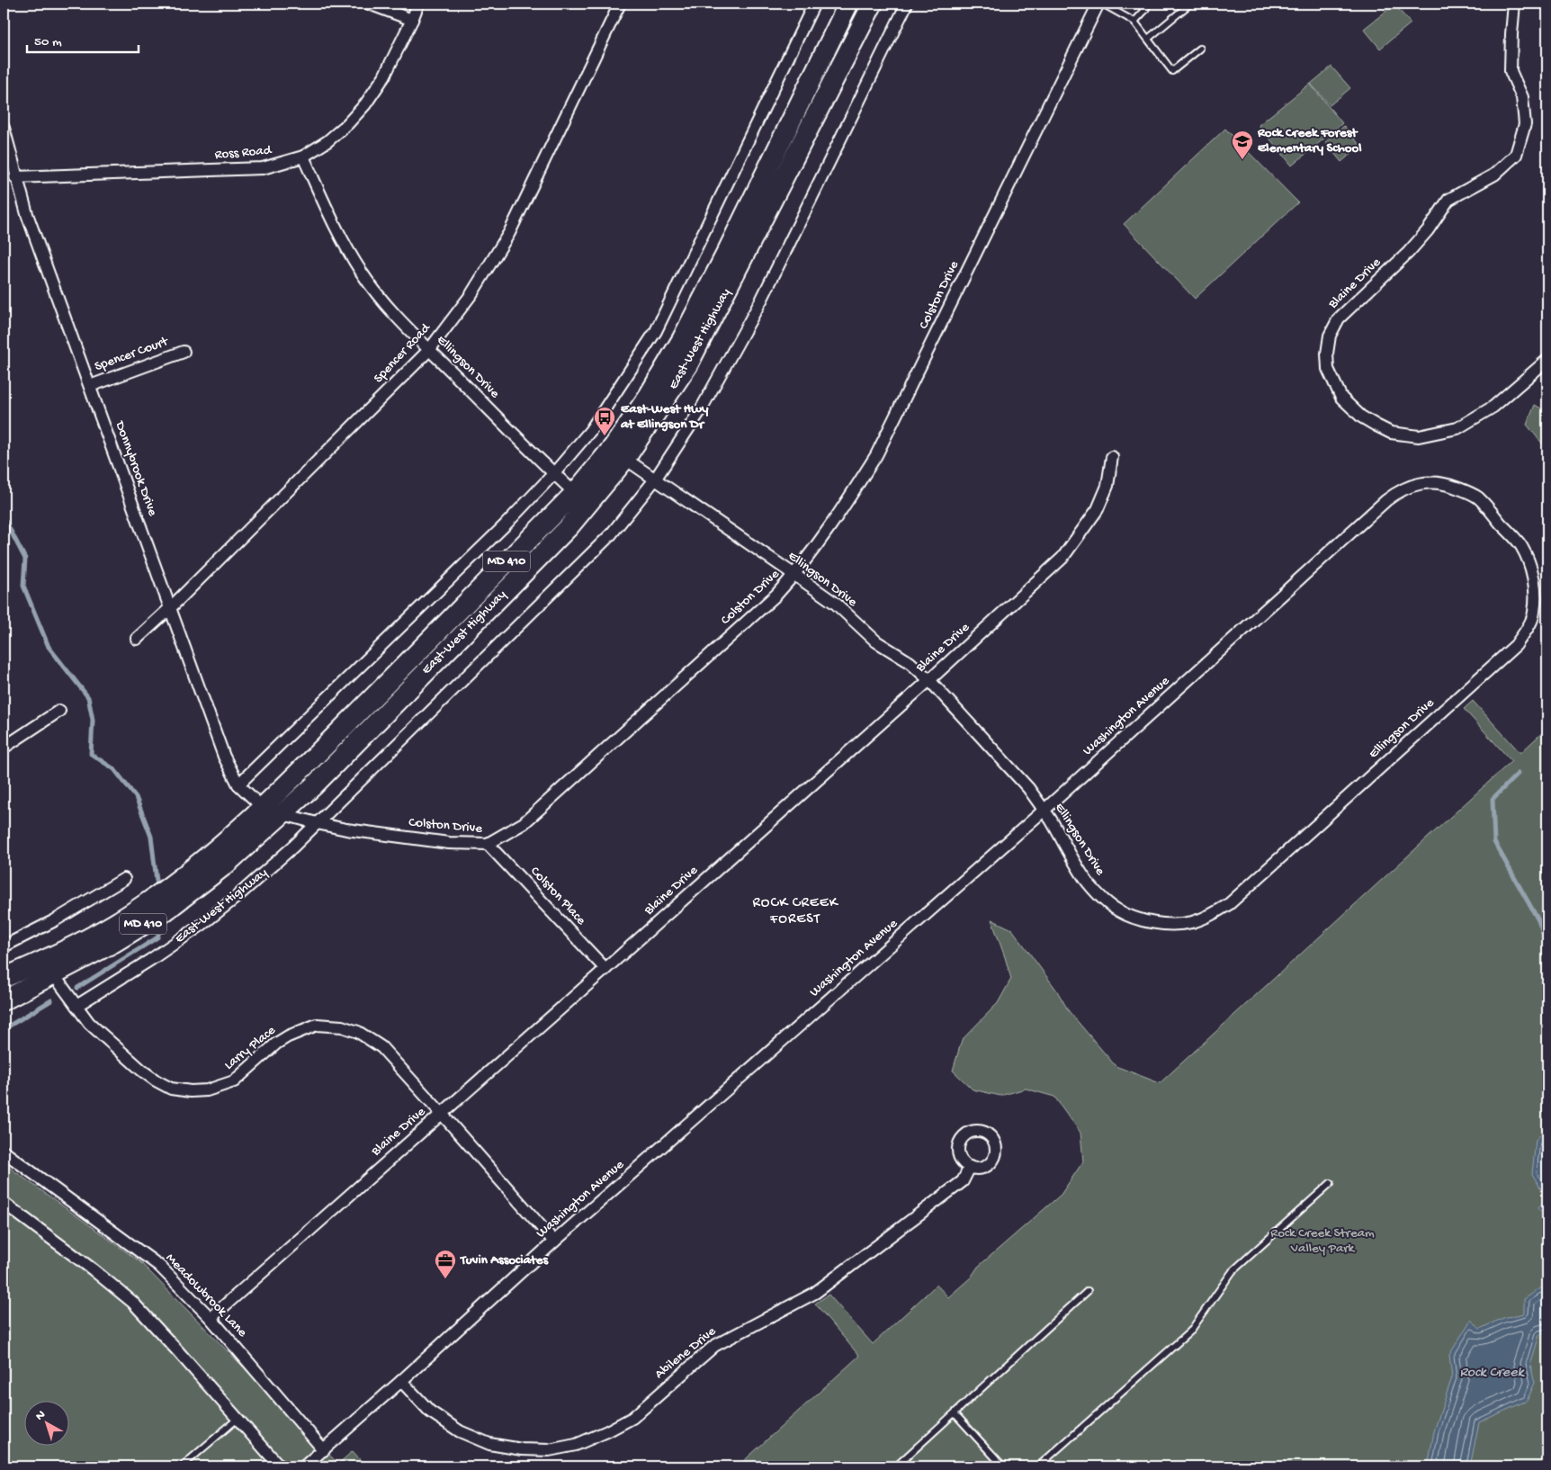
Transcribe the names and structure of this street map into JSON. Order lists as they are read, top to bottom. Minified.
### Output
{"streets":{"main road":["East-West Highway","MD 410"],"street":["Ross Road","Blaine Drive","Colston Drive","Spencer Road","Spencer Court","Ellingson Drive","Donnybrook Drive","Washington Avenue","Colston Place","Larry Place","Meadowbrook Lane","Abilene Drive"]},"crossings":[["Ross Road","Ellingson Drive"],["Ross Road","Donnybrook Drive"],["Blaine Drive","Ellingson Drive"],["Blaine Drive","Colston Place"],["Blaine Drive","Larry Place"],["Blaine Drive","Meadowbrook Lane"],["Colston Drive","East-West Highway"],["Colston Drive","Ellingson Drive"],["Colston Drive","Donnybrook Drive"],["Colston Drive","Colston Place"],["East-West Highway","Ellingson Drive"],["East-West Highway","Donnybrook Drive"],["East-West Highway","Larry Place"],["Spencer Road","Ellingson Drive"],["Spencer Road","Donnybrook Drive"],["Spencer Court","Donnybrook Drive"],["Ellingson Drive","Washington Avenue"],["Washington Avenue","Larry Place"],["Washington Avenue","Meadowbrook Lane"],["Washington Avenue","Abilene Drive"]],"districts":["ROCK CREEK FOREST"],"water":["Rock Creek"],"parks":["Rock Creek Stream Valley Park"],"places":{"school or university":["Rock Creek Forest Elementary School"],"bus stop":["East-West Hwy at Ellingson Dr"],"office":["Tuvin Associates"]},"scale_bar":"50 m","north":"top left"}
